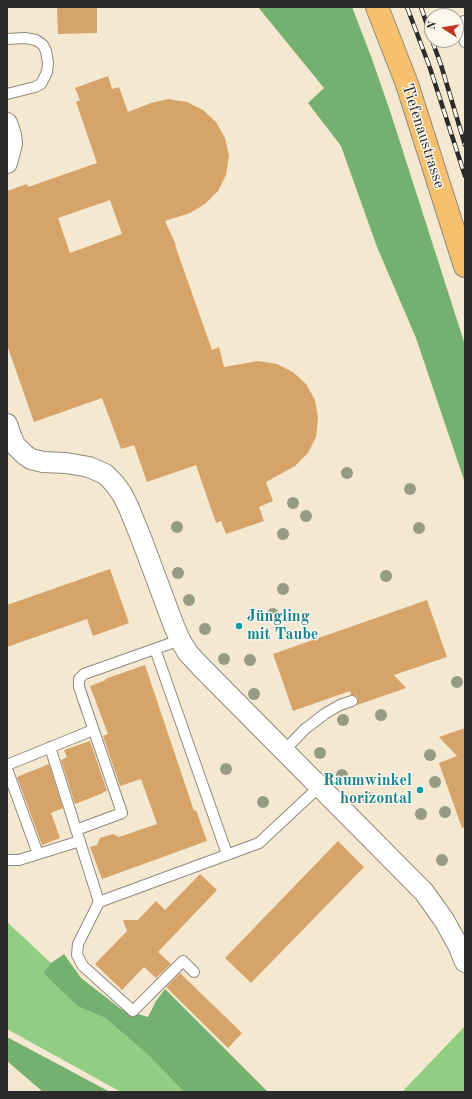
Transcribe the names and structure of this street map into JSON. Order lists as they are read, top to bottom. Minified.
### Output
{"streets":{"main road":["Tiefenaustrasse"]},"places":["Jüngling mit Taube","Raumwinkel horizontal"],"north":"left"}
